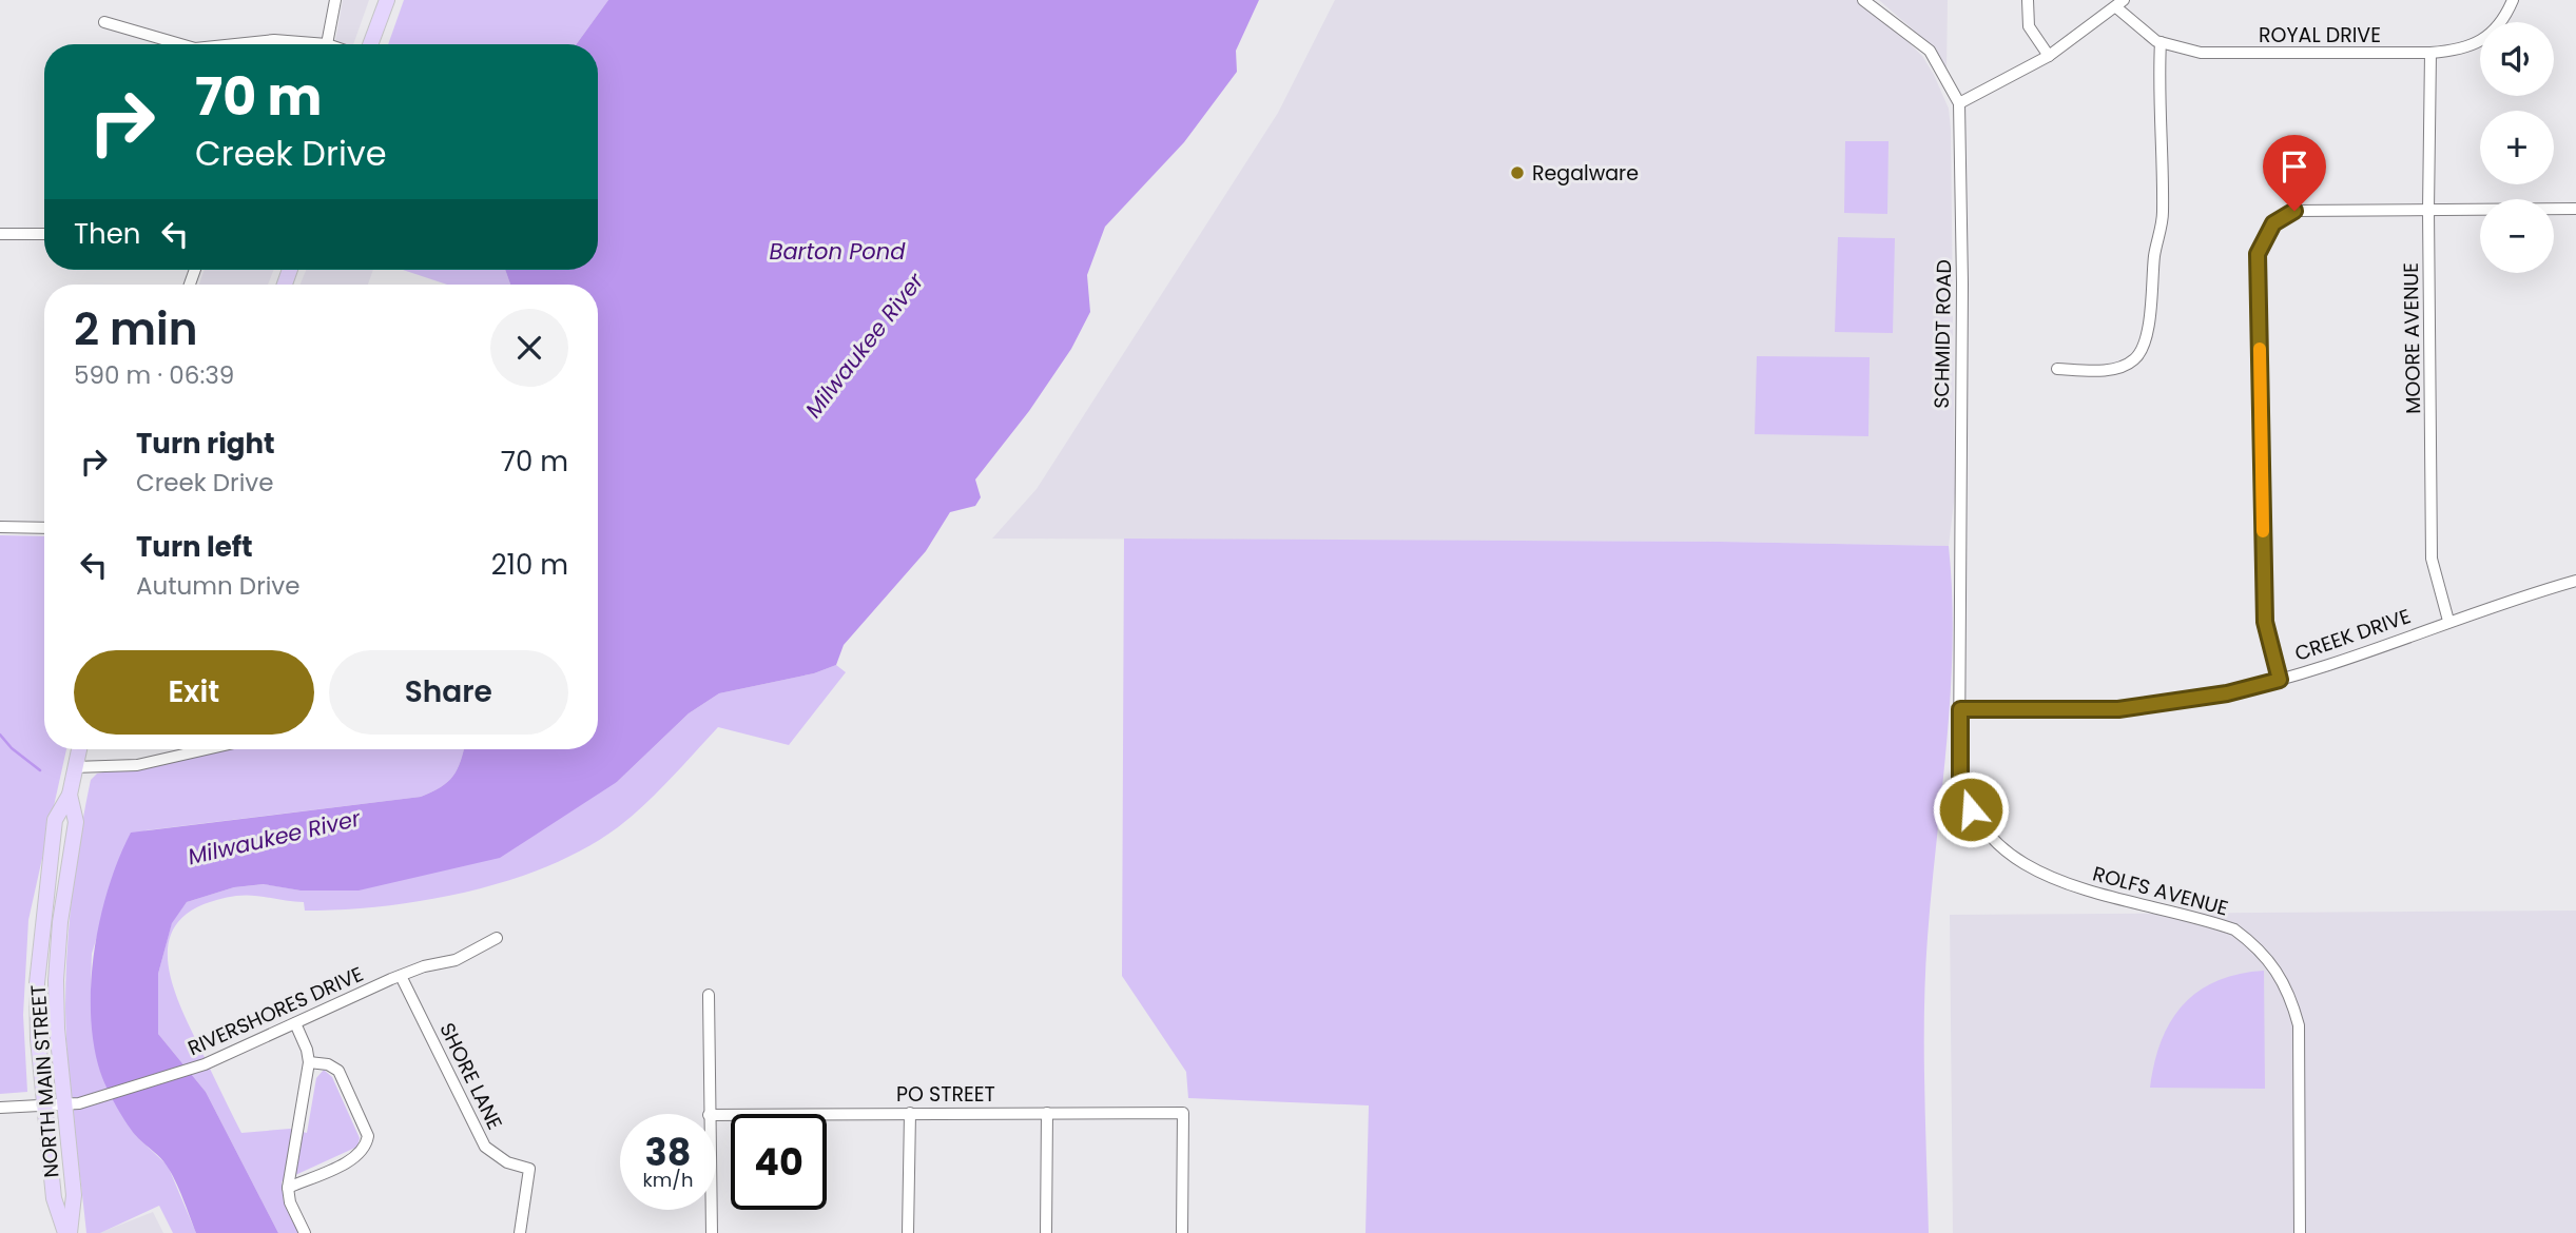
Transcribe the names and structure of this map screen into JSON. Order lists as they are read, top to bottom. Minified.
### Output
{"streets":{"main road":["NORTH MAIN STREET"],"street":["ROYAL DRIVE","SCHMIDT ROAD","MOORE AVENUE","CREEK DRIVE","ROLFS AVENUE","RIVERSHORES DRIVE","SHORE LANE","PO STREET"]},"crossings":[["ROYAL DRIVE","MOORE AVENUE"],["SCHMIDT ROAD","CREEK DRIVE"],["SCHMIDT ROAD","ROLFS AVENUE"],["MOORE AVENUE","CREEK DRIVE"],["CREEK DRIVE","ROLFS AVENUE"],["RIVERSHORES DRIVE","SHORE LANE"],["RIVERSHORES DRIVE","NORTH MAIN STREET"]],"water":["Barton Pond","Milwaukee River"],"places":["Regalware"],"page":{"map_buttons":["+","−"],"turn":["70 m","Creek Drive"],"then":"Then","heading":["2 min","590 m · 06:39"],"list":[{"name":"Turn right","note":"Creek Drive","value":"70 m"},{"name":"Turn left","note":"Autumn Drive","value":"210 m"}],"buttons":["Exit","Share"],"speed":"38 km/h","limit":"40"}}
